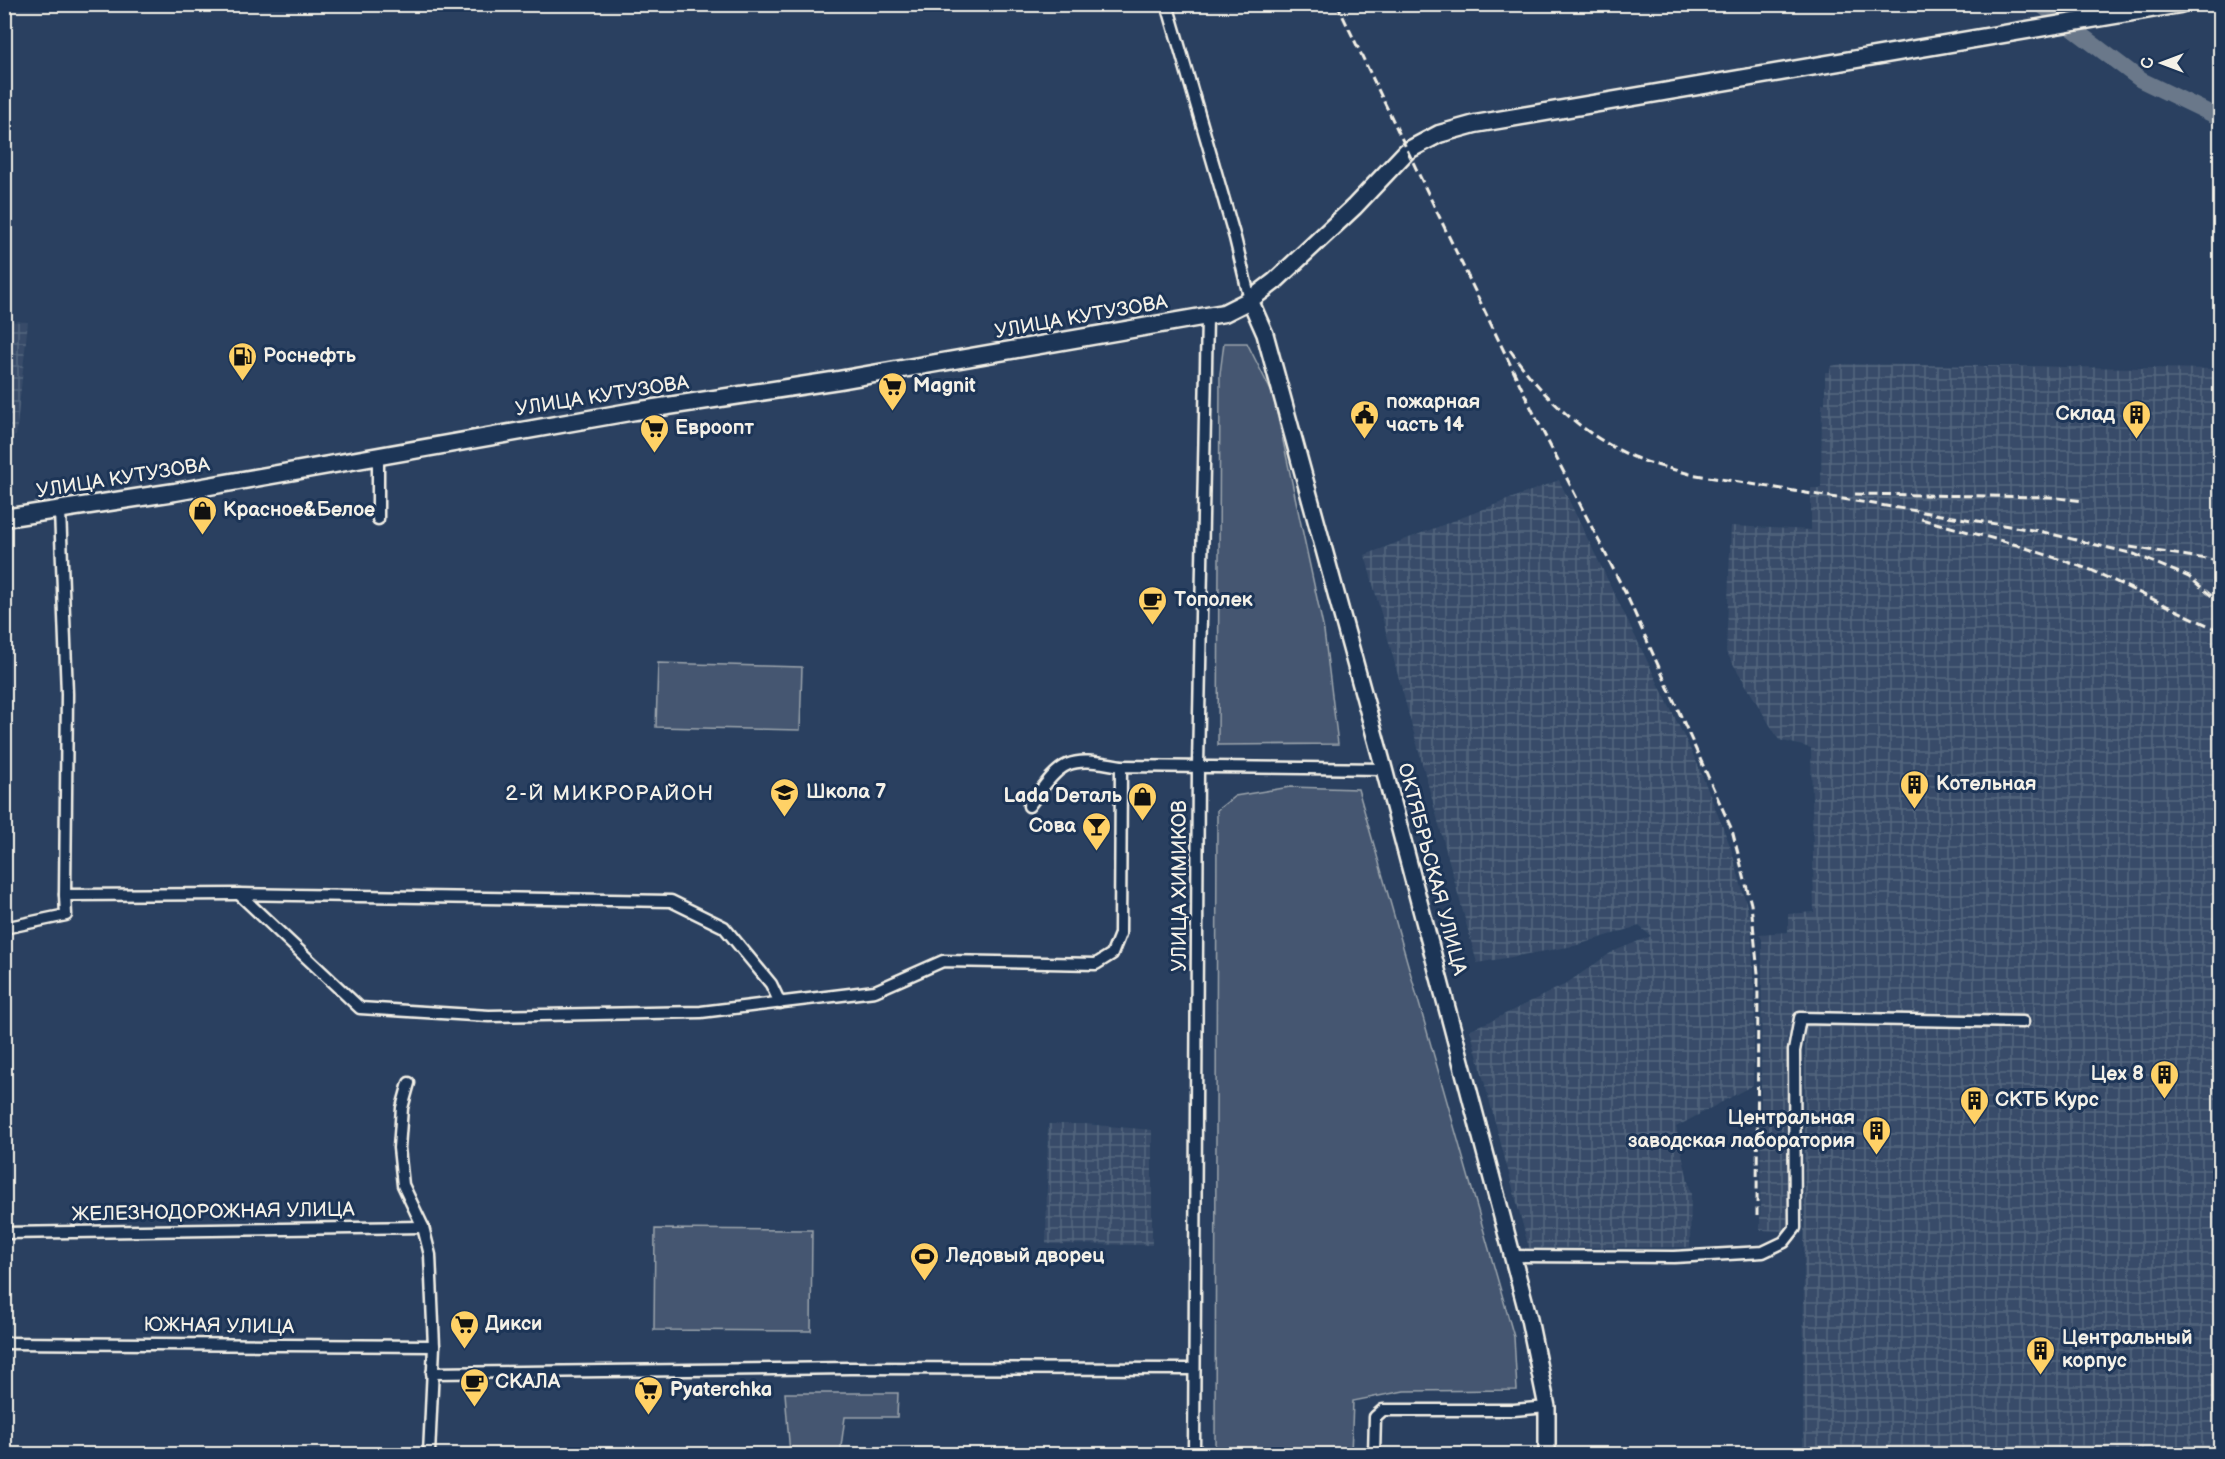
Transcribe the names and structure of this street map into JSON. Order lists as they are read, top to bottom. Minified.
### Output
{"streets":{"main road":["УЛИЦА КУТУЗОВА","ОКТЯБРЬСКАЯ УЛИЦА"],"street":["УЛИЦА ХИМИКОВ","ЖЕЛЕЗНОДОРОЖНАЯ УЛИЦА","ЮЖНАЯ УЛИЦА"]},"crossings":[["УЛИЦА КУТУЗОВА","ОКТЯБРЬСКАЯ УЛИЦА"],["УЛИЦА КУТУЗОВА","УЛИЦА ХИМИКОВ"]],"districts":["2-Й МИКРОРАЙОН"],"places":{"fuel station":["Роснефть"],"supermarket":["Magnit","Евроопт","Дикси","Pyaterchka"],"public building":["пожарная часть 14"],"building":["Склад","Котельная","Цех 8","СКТБ Курс","Центральная заводская лаборатория","Центральный корпус"],"shop":["Красное&Белое","Lada Dеталь"],"cafe":["Тополек","СКАЛА"],"school or university":["Школа 7"],"bar":["Сова"],"sports":["Ледовый дворец"]},"north":"left"}
